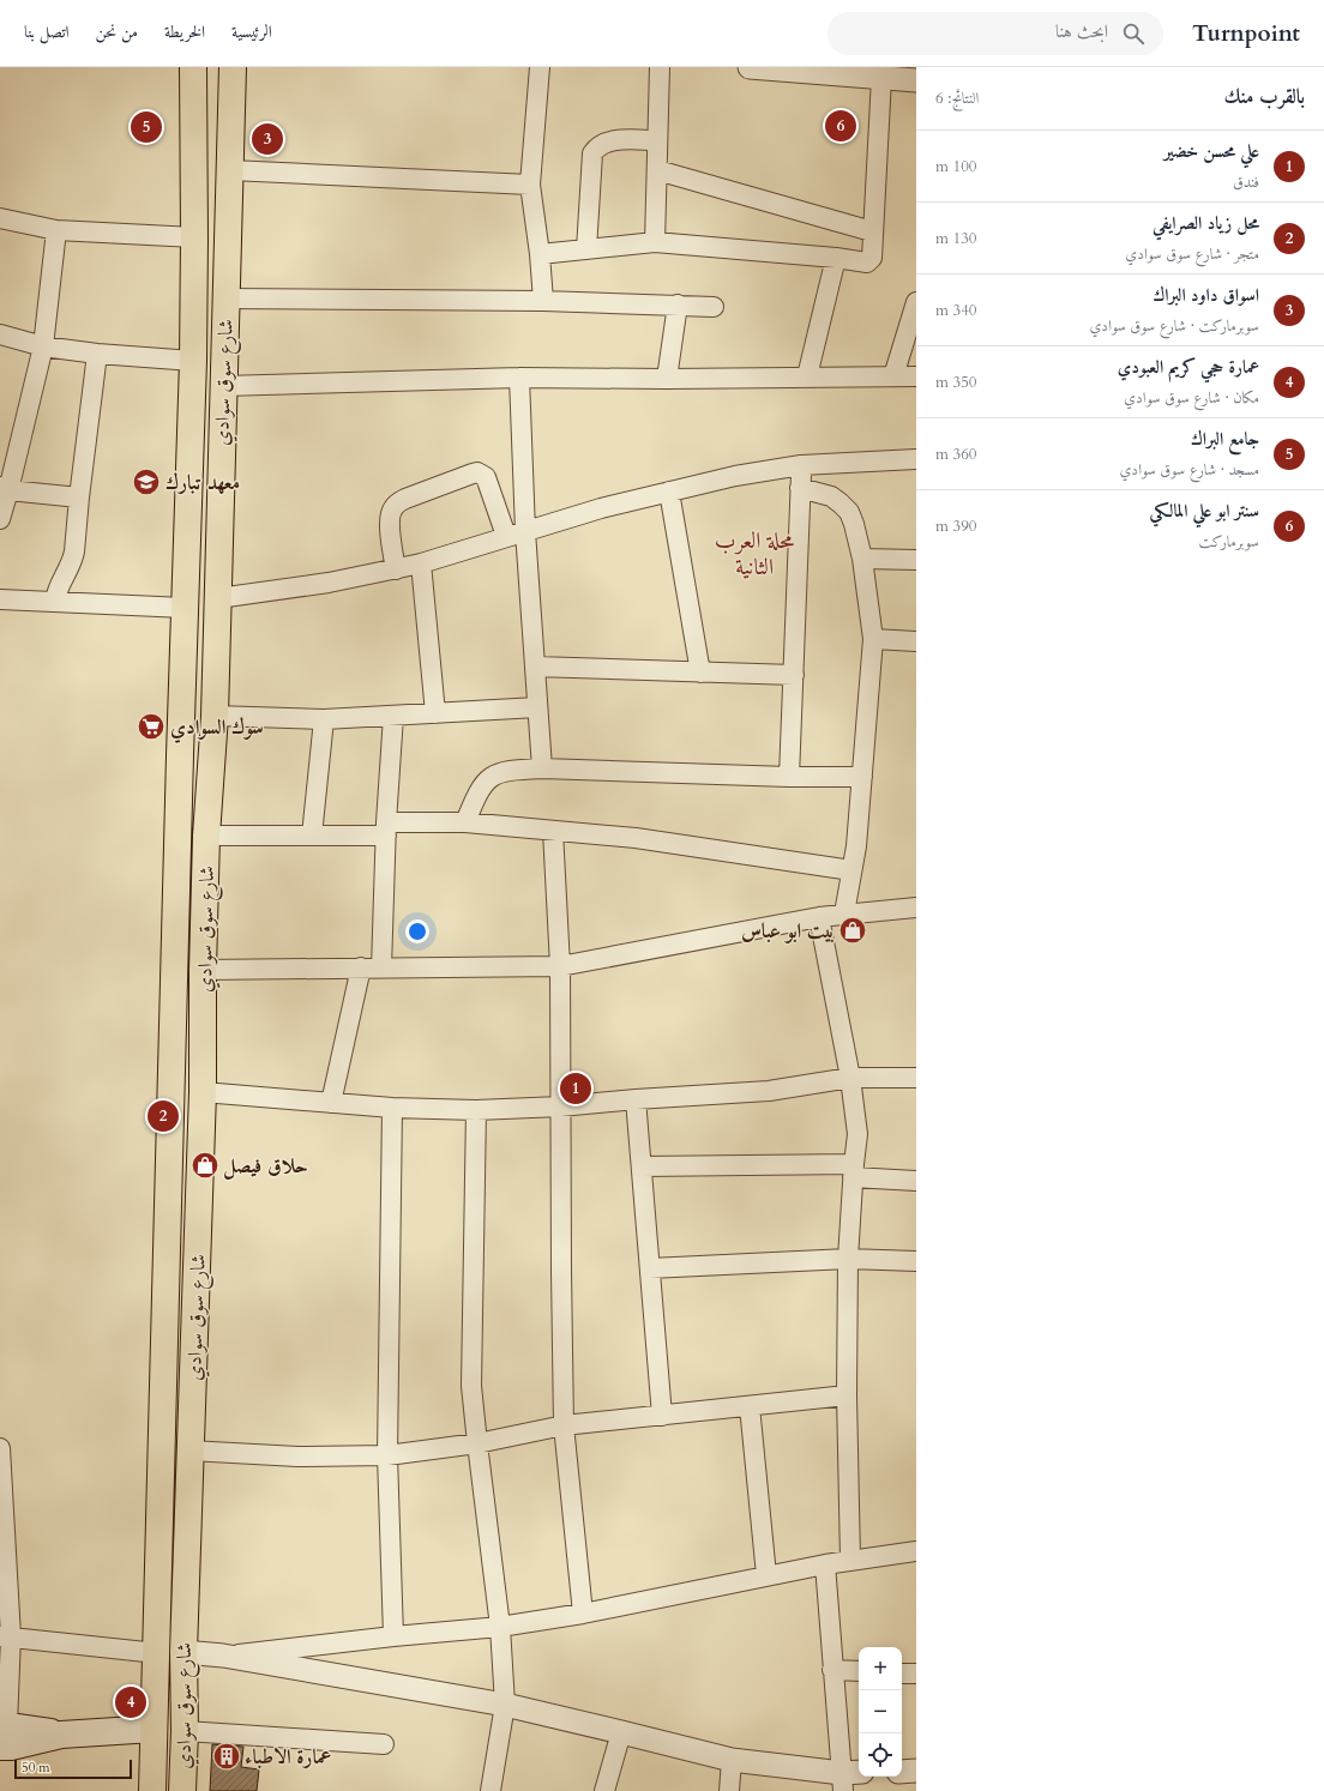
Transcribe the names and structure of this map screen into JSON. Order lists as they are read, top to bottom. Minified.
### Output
{"streets":{"main road":["شارع سوق سوادي"]},"districts":["محلة العرب الثانية"],"places":{"school or university":["معهد تبارك"],"supermarket":["سوك السوادي"],"shop":["بيت ابو عباس","حلاق فيصل"],"building":["عمارة الاطباء"]},"scale_bar":"50 m","page":{"header":"Turnpoint","search":"ابحث هنا","nav":["الرئيسية","الخريطة","من نحن","اتصل بنا"],"heading":["بالقرب منك","النتائج: 6"],"pins":["6","5","3","1","2","4"],"list":[{"mark":"1","name":"علي محسن خضير","note":"فندق","value":"100 m"},{"mark":"2","name":"محل زياد الصرايفي","note":"متجر · شارع سوق سوادي","value":"130 m"},{"mark":"3","name":"اسواق داود البراك","note":"سوبرماركت · شارع سوق سوادي","value":"340 m"},{"mark":"4","name":"عمارة حجي كريم العبودي","note":"مكان · شارع سوق سوادي","value":"350 m"},{"mark":"5","name":"جامع البراك","note":"مسجد · شارع سوق سوادي","value":"360 m"},{"mark":"6","name":"سنتر ابو علي المالكي","note":"سوبرماركت","value":"390 m"}],"map_buttons":["+","−"],"scale":"50 m"}}
